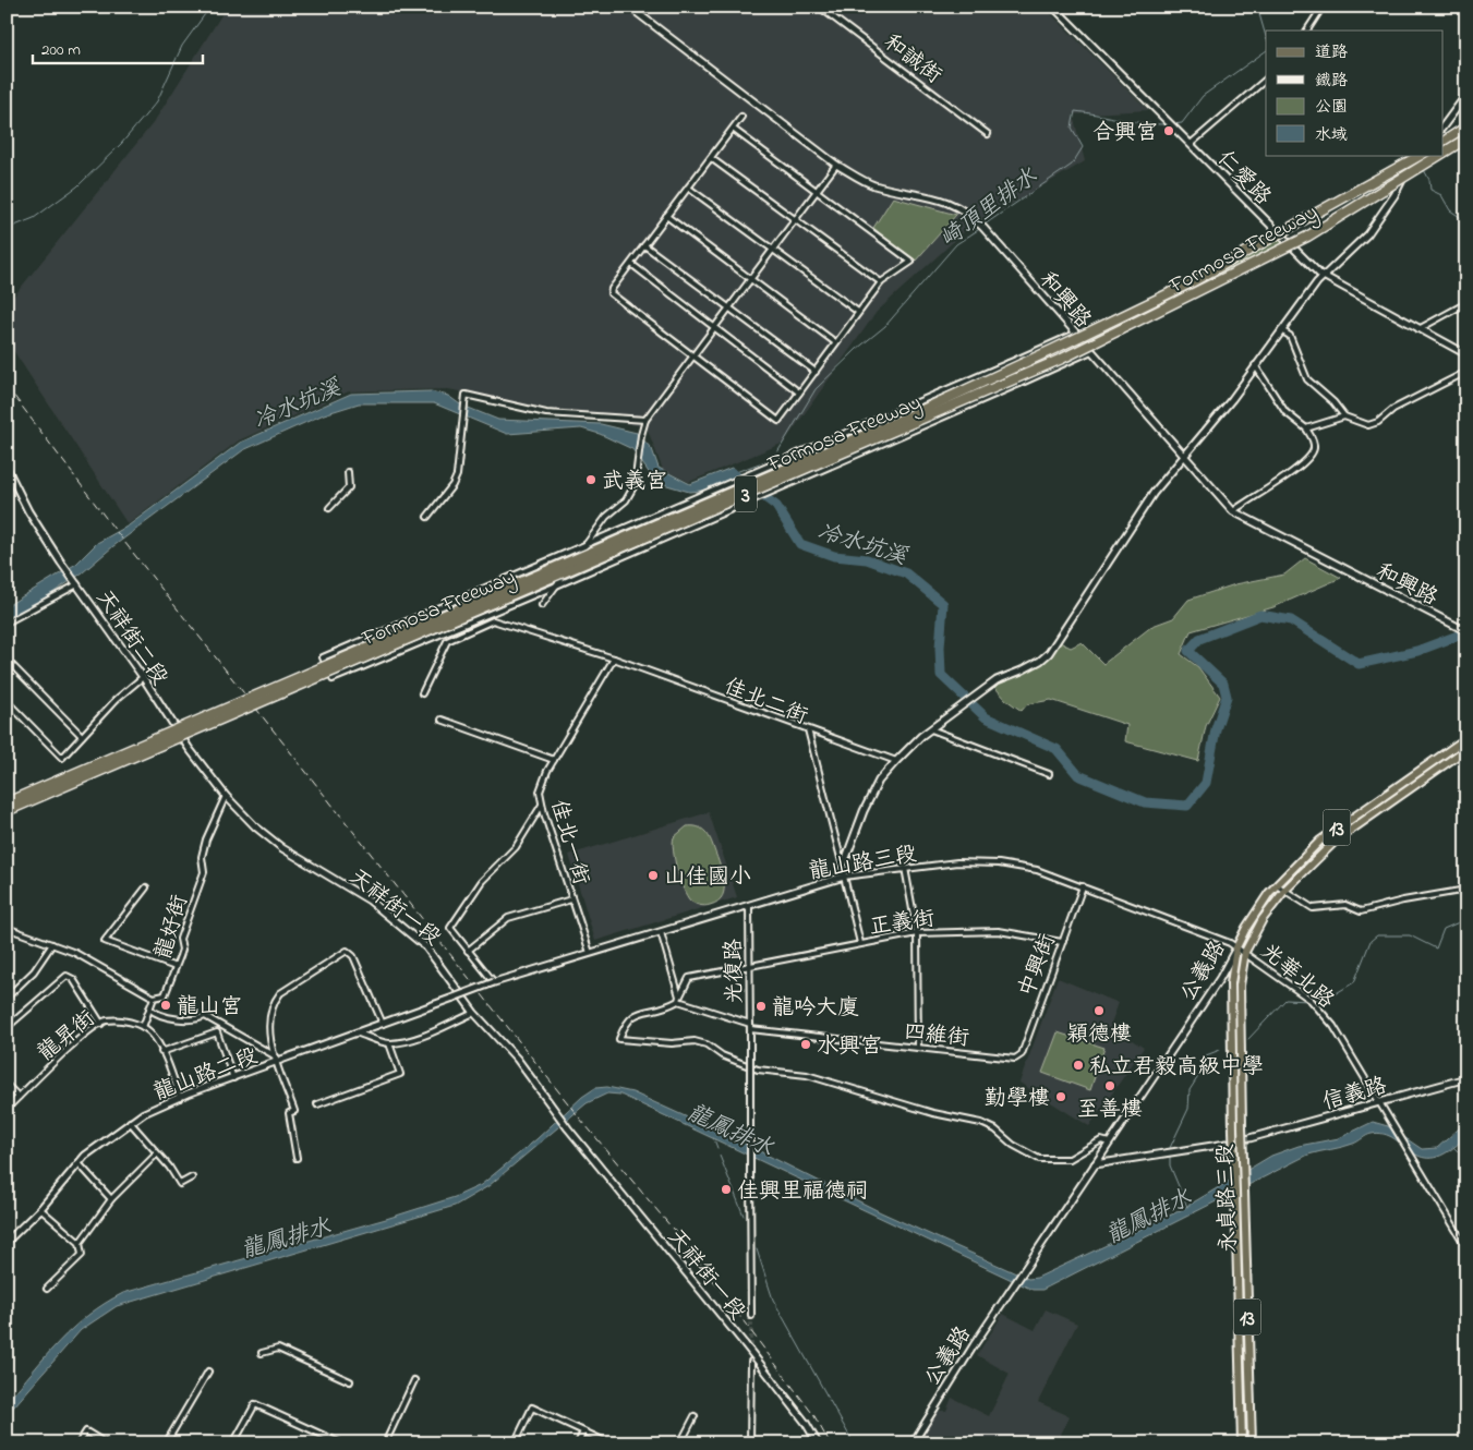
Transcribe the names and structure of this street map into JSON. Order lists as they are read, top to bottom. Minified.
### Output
{"streets":{"highway":["Formosa Freeway","3"],"main road":["13","公義路","永貞路三段"],"street":["和誠街","仁愛路","和興路","天祥街二段","佳北二街","佳北一街","龍山路三段","天祥街一段","正義街","龍好街","中興街","光復路","光華北路","四維街","龍昇街","龍山路二段","信義路"]},"crossings":[["天祥街二段","天祥街一段"],["佳北二街","佳北一街"],["佳北一街","龍山路三段"],["龍山路三段","中興街"],["龍山路三段","公義路"],["龍山路三段","光復路"],["龍山路三段","光華北路"],["龍山路三段","龍山路二段"],["龍山路三段","永貞路三段"],["天祥街一段","龍好街"],["正義街","中興街"],["正義街","光復路"],["正義街","四維街"],["龍好街","龍昇街"],["中興街","四維街"],["公義路","光華北路"],["公義路","永貞路三段"],["光復路","四維街"],["光華北路","信義路"],["光華北路","永貞路三段"]],"water":["崎頂里排水","冷水坑溪","龍鳳排水"],"places":["合興宮","武義宮","山佳國小","龍山宮","龍吟大廈","穎德樓","水興宮","私立君毅高級中學","至善樓","勤學樓","佳興里福德祠"],"legend":["道路","鐵路","公園","水域"],"scale_bar":"200 m"}
